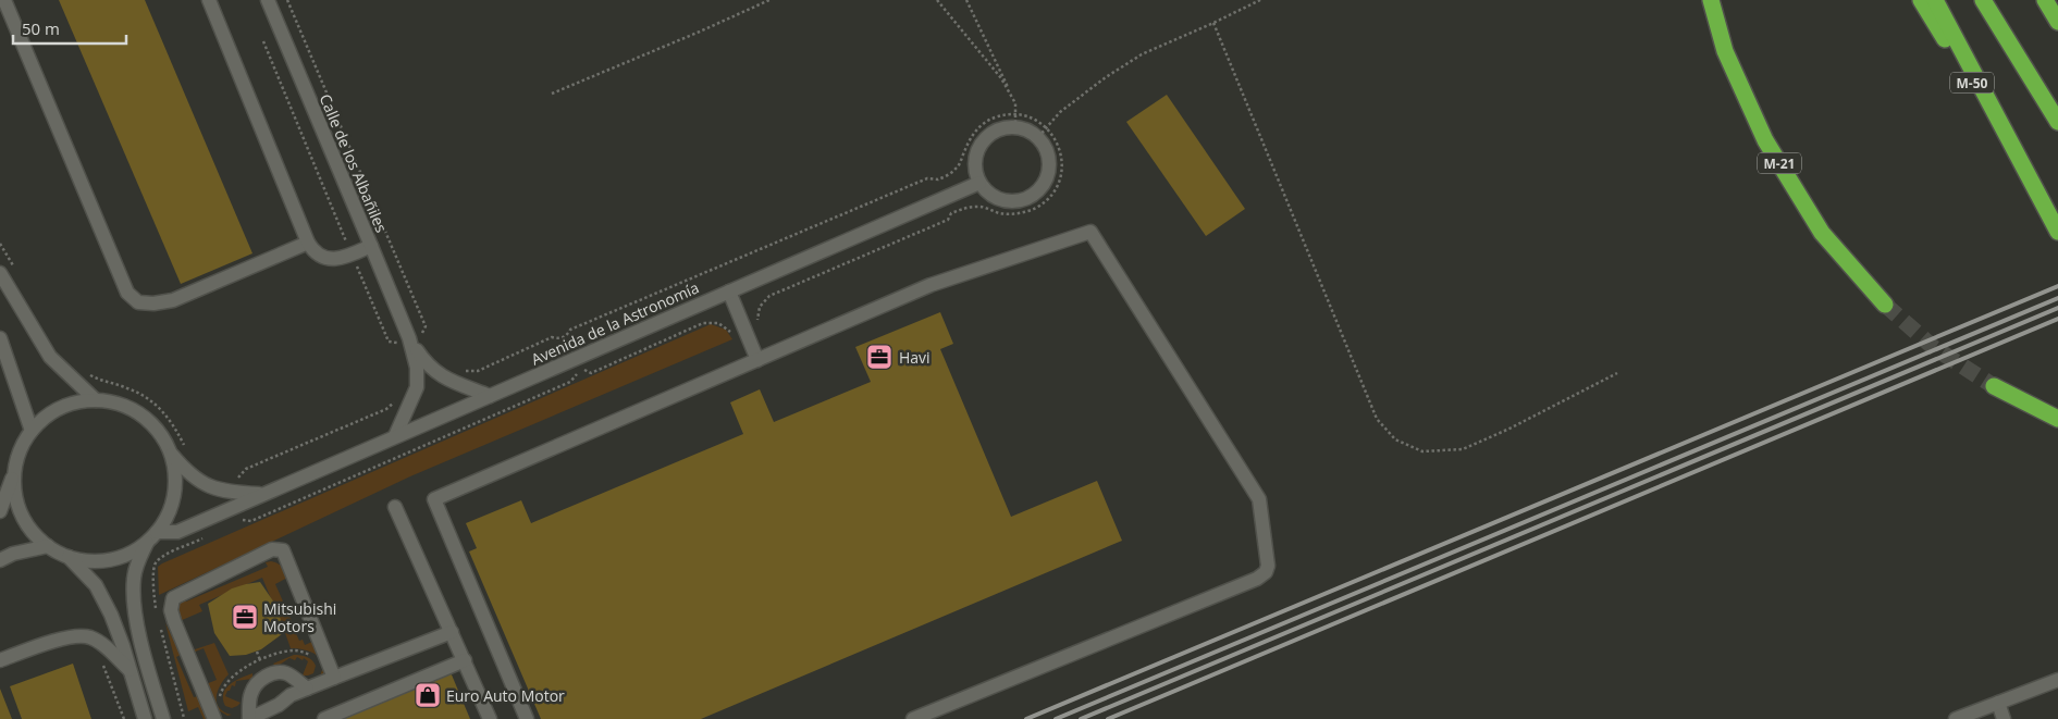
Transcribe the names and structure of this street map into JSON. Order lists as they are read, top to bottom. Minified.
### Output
{"streets":{"highway":["M-50","M-21"],"street":["Calle de los Albañiles","Avenida de la Astronomía"]},"crossings":[["Calle de los Albañiles","Avenida de la Astronomía"]],"places":{"office":["Havi","Mitsubishi Motors"],"shop":["Euro Auto Motor"]},"scale_bar":"50 m"}
